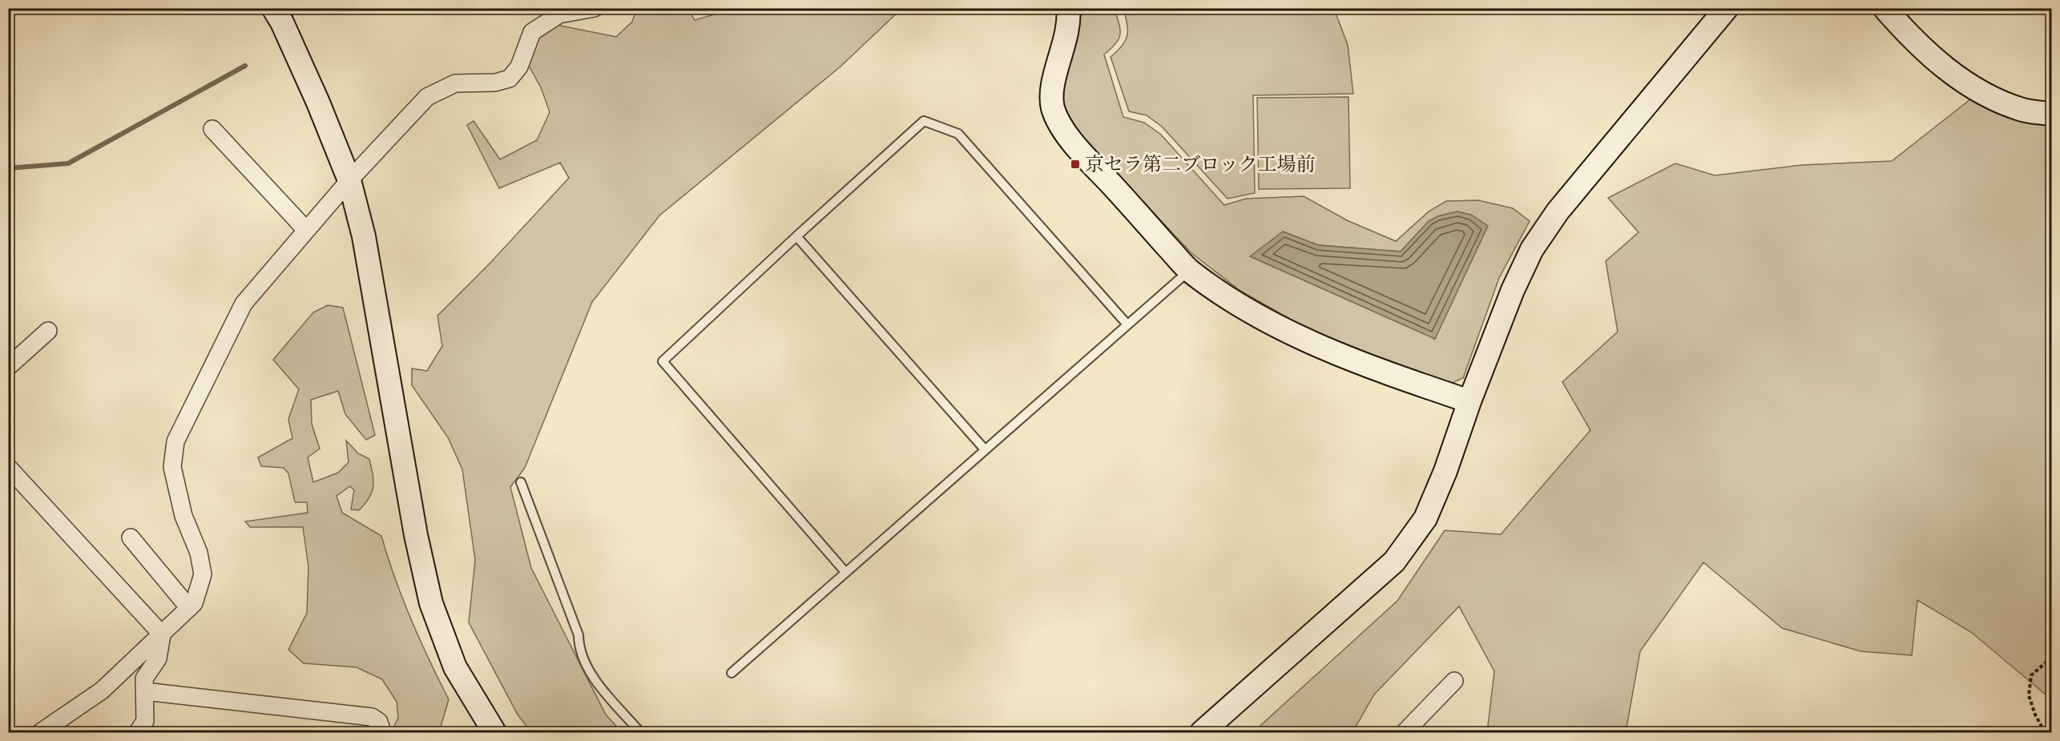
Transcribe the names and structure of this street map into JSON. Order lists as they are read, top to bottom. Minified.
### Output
{"places":{"transit":["京セラ第二ブロック工場前"]}}
